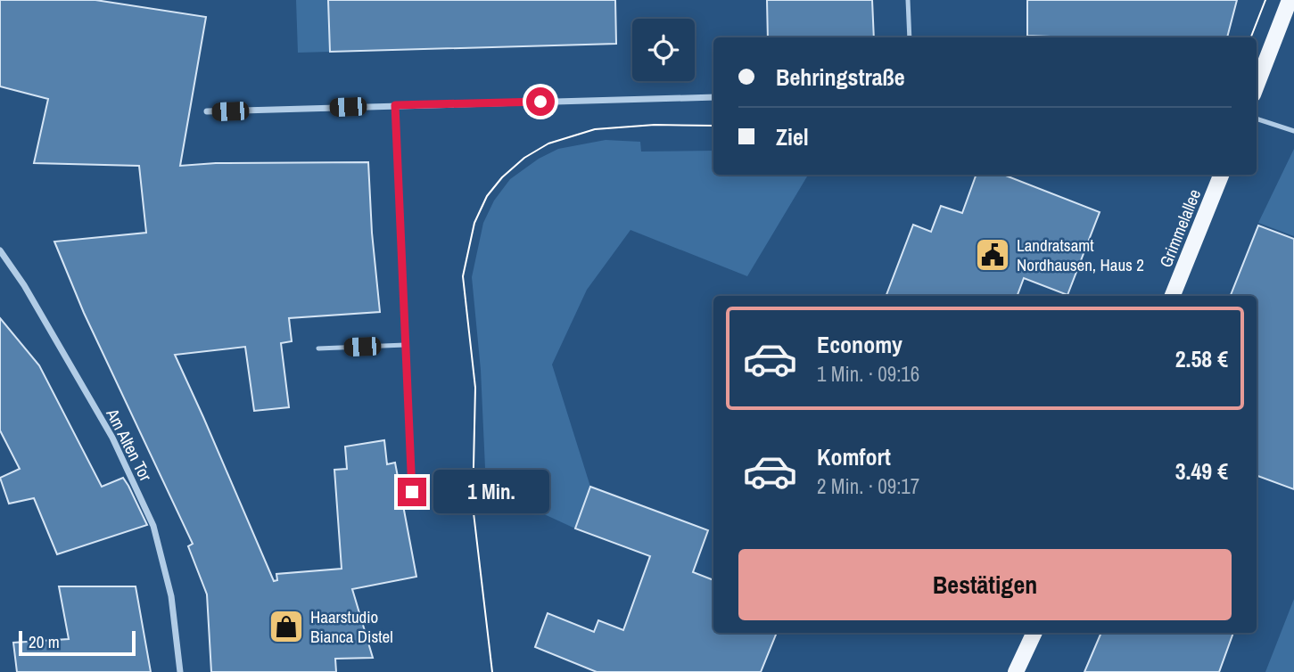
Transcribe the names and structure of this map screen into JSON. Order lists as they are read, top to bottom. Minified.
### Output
{"streets":{"main road":["Grimmelallee"],"street":["Am Alten Tor"]},"places":{"public building":["Landratsamt Nordhausen, Haus 2"],"shop":["Haarstudio Bianca Distel"]},"scale_bar":"20 m","page":{"banner":["Behringstraße","Ziel"],"list":[{"name":"Economy","note":"1 Min. · 09:16","value":"2.58 €"},{"name":"Komfort","note":"2 Min. · 09:17","value":"3.49 €"}],"bubble":"1 Min.","buttons":"Bestätigen","scale":"20 m"}}
